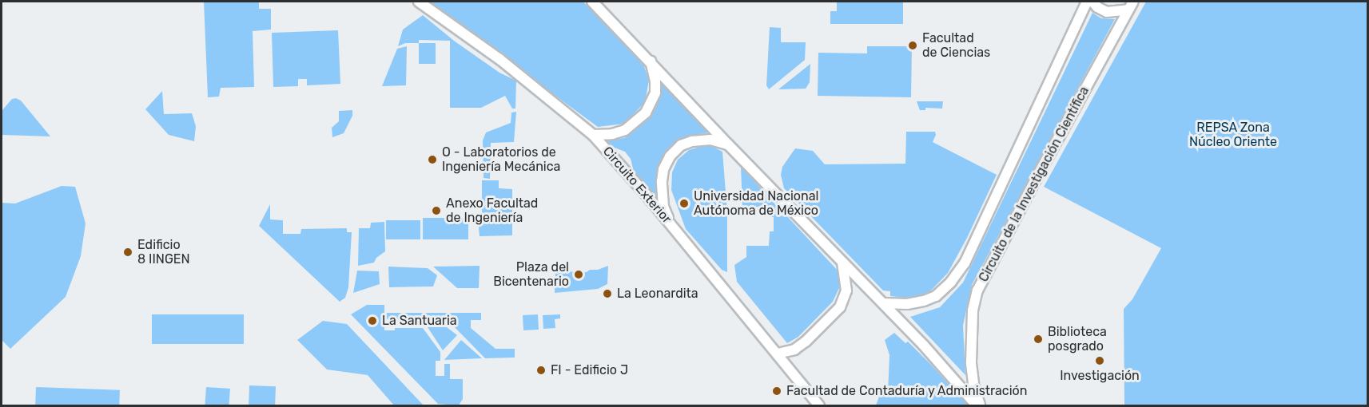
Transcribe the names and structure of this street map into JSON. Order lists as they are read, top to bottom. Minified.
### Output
{"streets":{"street":["Circuito de la Investigación Científica","Circuito Exterior"]},"parks":["REPSA Zona Núcleo Oriente"],"places":["Facultad de Ciencias","O - Laboratorios de Ingeniería Mecánica","Universidad Nacional Autónoma de México","Anexo Facultad de Ingeniería","Edificio 8 IINGEN","Plaza del Bicentenario","La Leonardita","La Santuaria","Biblioteca posgrado","Investigación","FI - Edificio J","Facultad de Contaduría y Administración"]}
